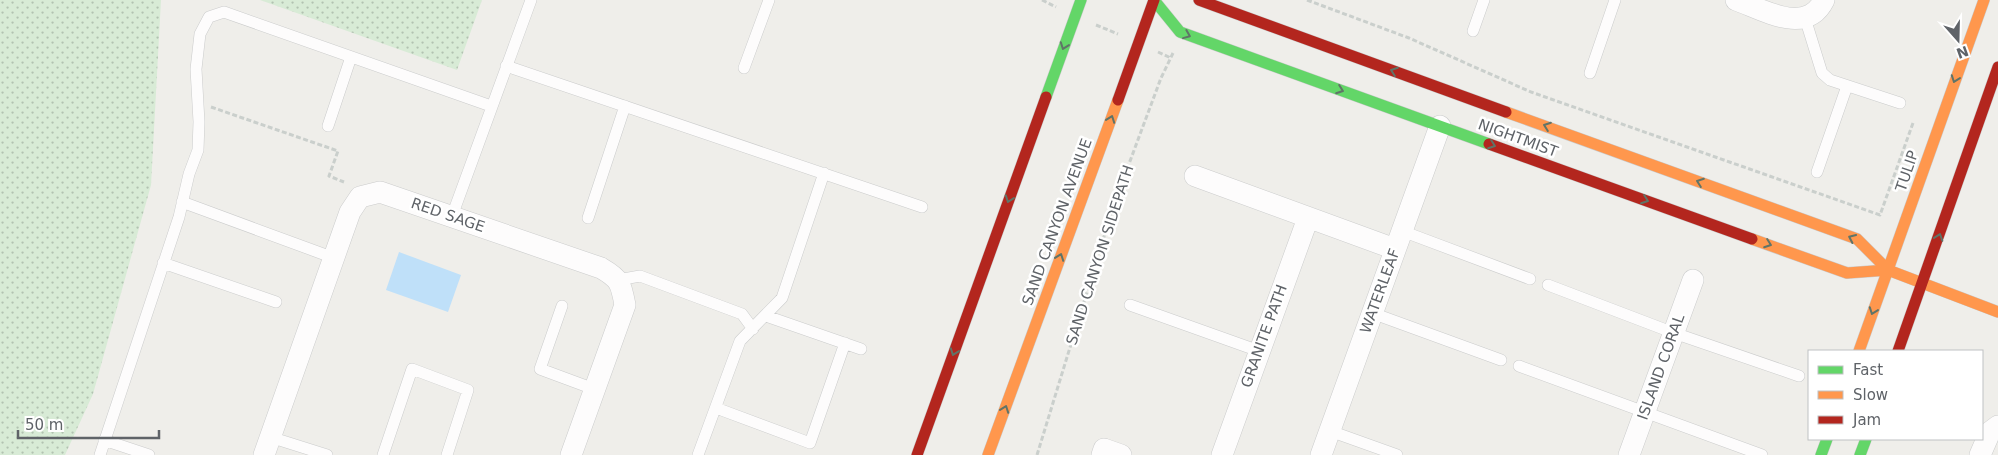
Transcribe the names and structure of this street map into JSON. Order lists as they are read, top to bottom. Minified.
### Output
{"streets":{"street":["NIGHTMIST","TULIP","RED SAGE","SAND CANYON AVENUE","WATERLEAF","GRANITE PATH","ISLAND CORAL"],"path":["SAND CANYON SIDEPATH"]},"crossings":[["NIGHTMIST","TULIP"],["NIGHTMIST","SAND CANYON AVENUE"],["NIGHTMIST","WATERLEAF"],["SAND CANYON AVENUE","SAND CANYON SIDEPATH"]],"legend":["Fast","Slow","Jam"],"scale_bar":"50 m","north":"bottom"}
